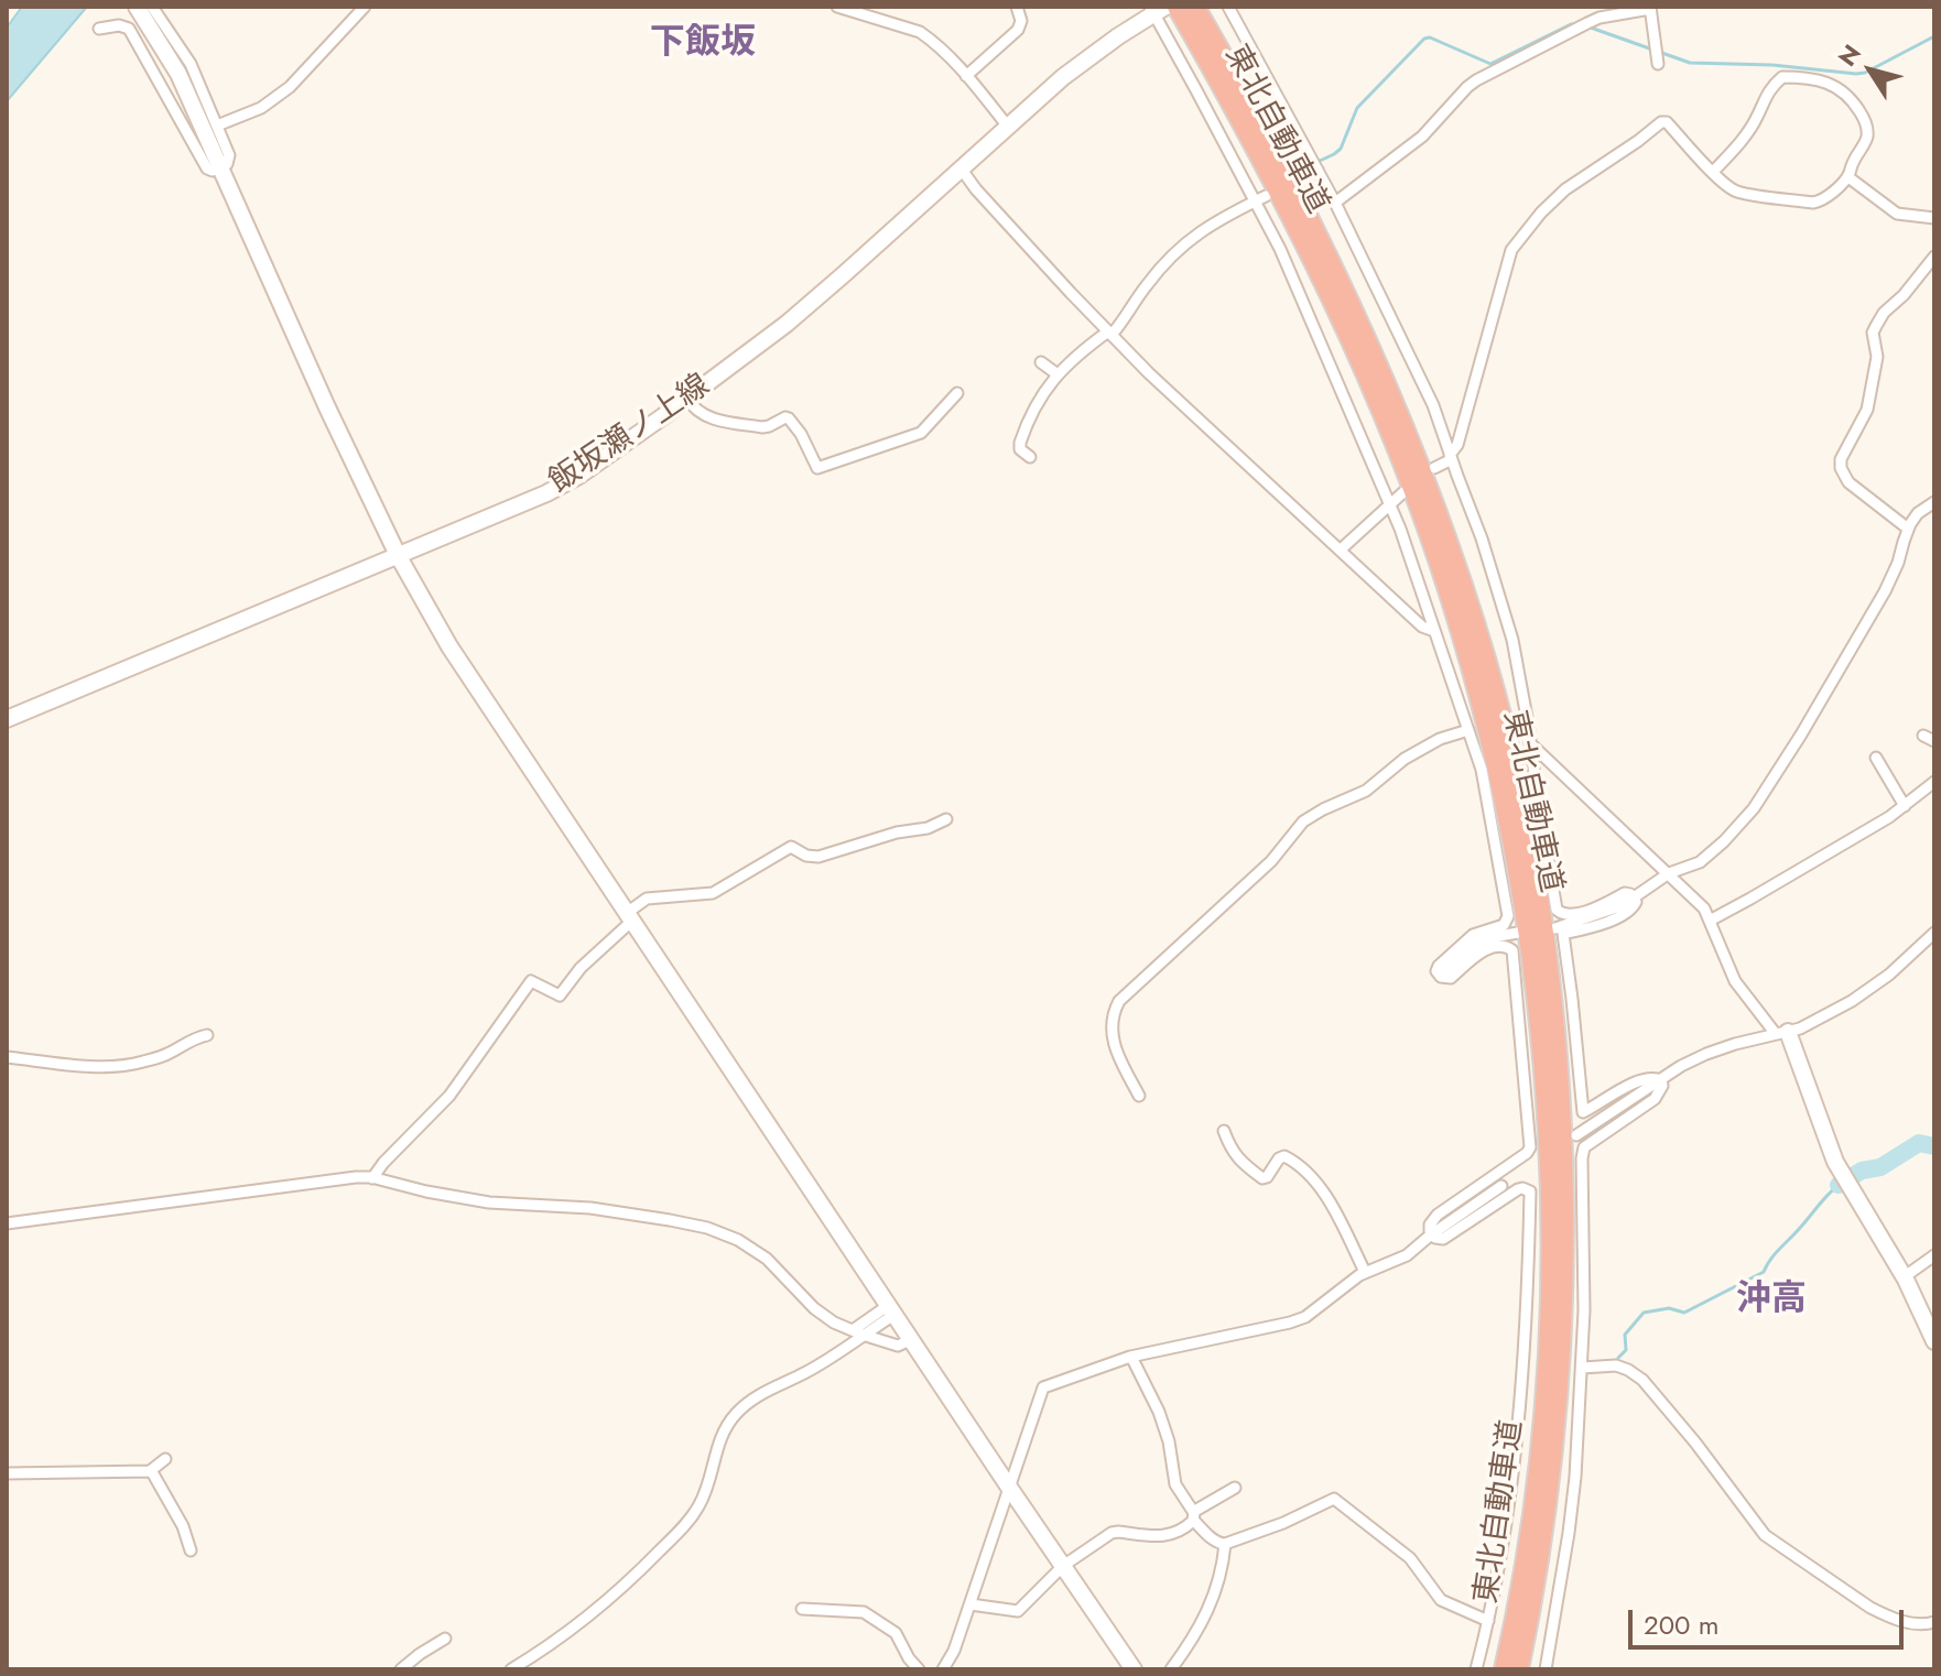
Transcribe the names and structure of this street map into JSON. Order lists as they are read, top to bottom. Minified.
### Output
{"streets":{"highway":["東北自動車道"],"street":["飯坂瀬ノ上線"]},"districts":["下飯坂","沖高"],"scale_bar":"200 m","north":"top left"}
